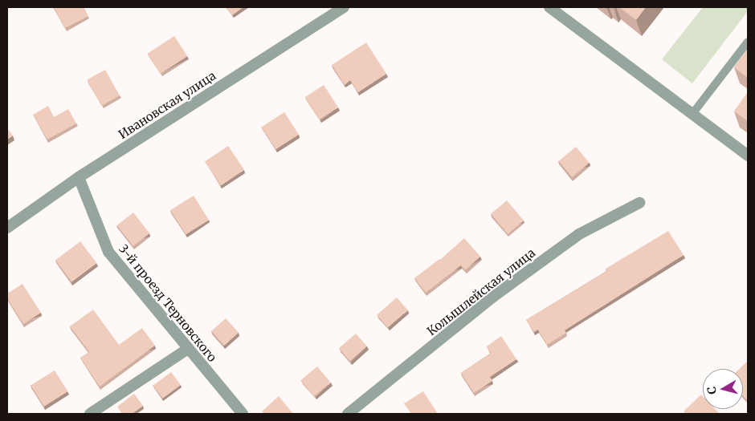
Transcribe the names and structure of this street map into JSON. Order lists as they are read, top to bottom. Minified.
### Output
{"streets":{"street":["Ивановская улица","Колышлейская улица","3-й проезд Терновского"]},"crossings":[["Ивановская улица","3-й проезд Терновского"]],"north":"left"}
